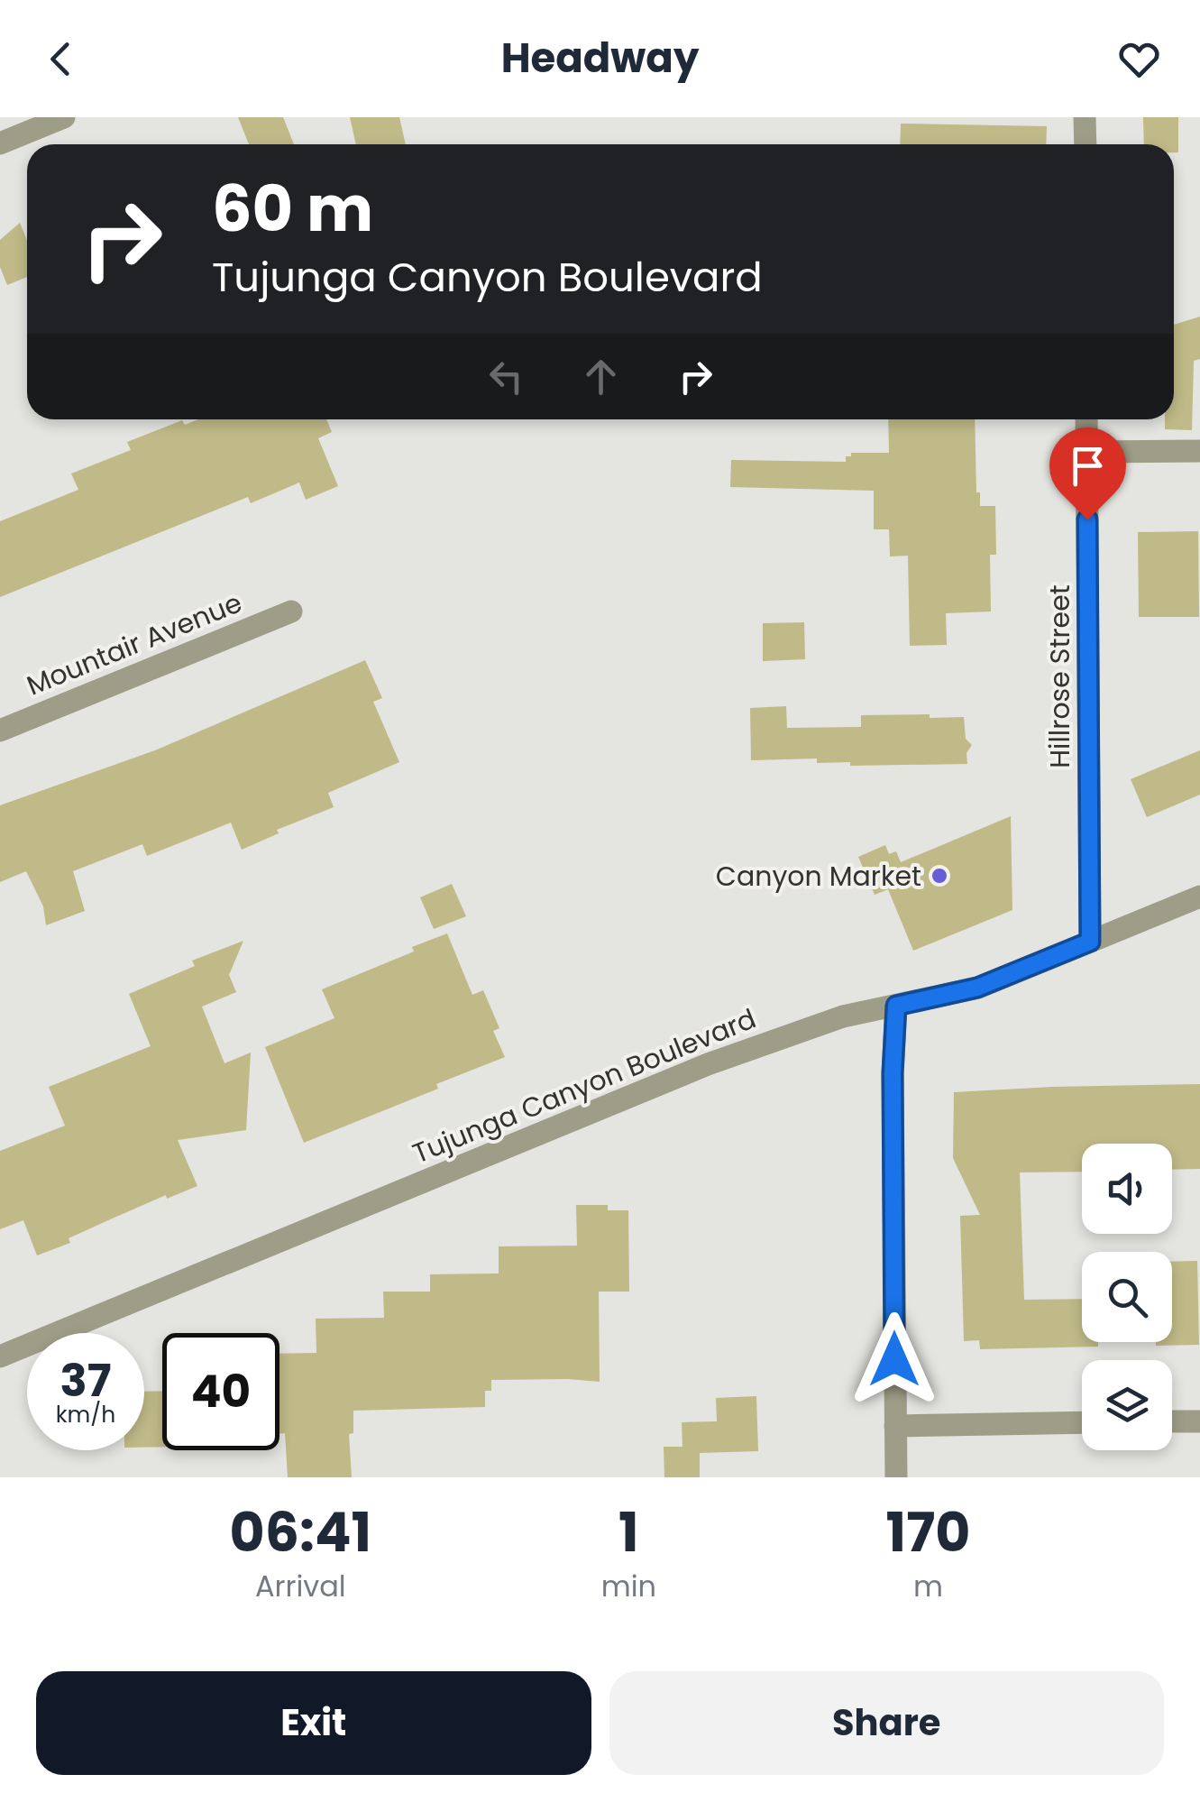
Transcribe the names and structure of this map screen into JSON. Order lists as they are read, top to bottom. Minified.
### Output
{"streets":{"street":["Mountair Avenue","Hillrose Street","Tujunga Canyon Boulevard"]},"crossings":[["Hillrose Street","Tujunga Canyon Boulevard"]],"places":["Canyon Market"],"page":{"header":"Headway","turn":["60 m","Tujunga Canyon Boulevard"],"speed":"37 km/h","limit":"40","eta":["06:41","Arrival","1","min","170","m"],"buttons":["Exit","Share"]}}
